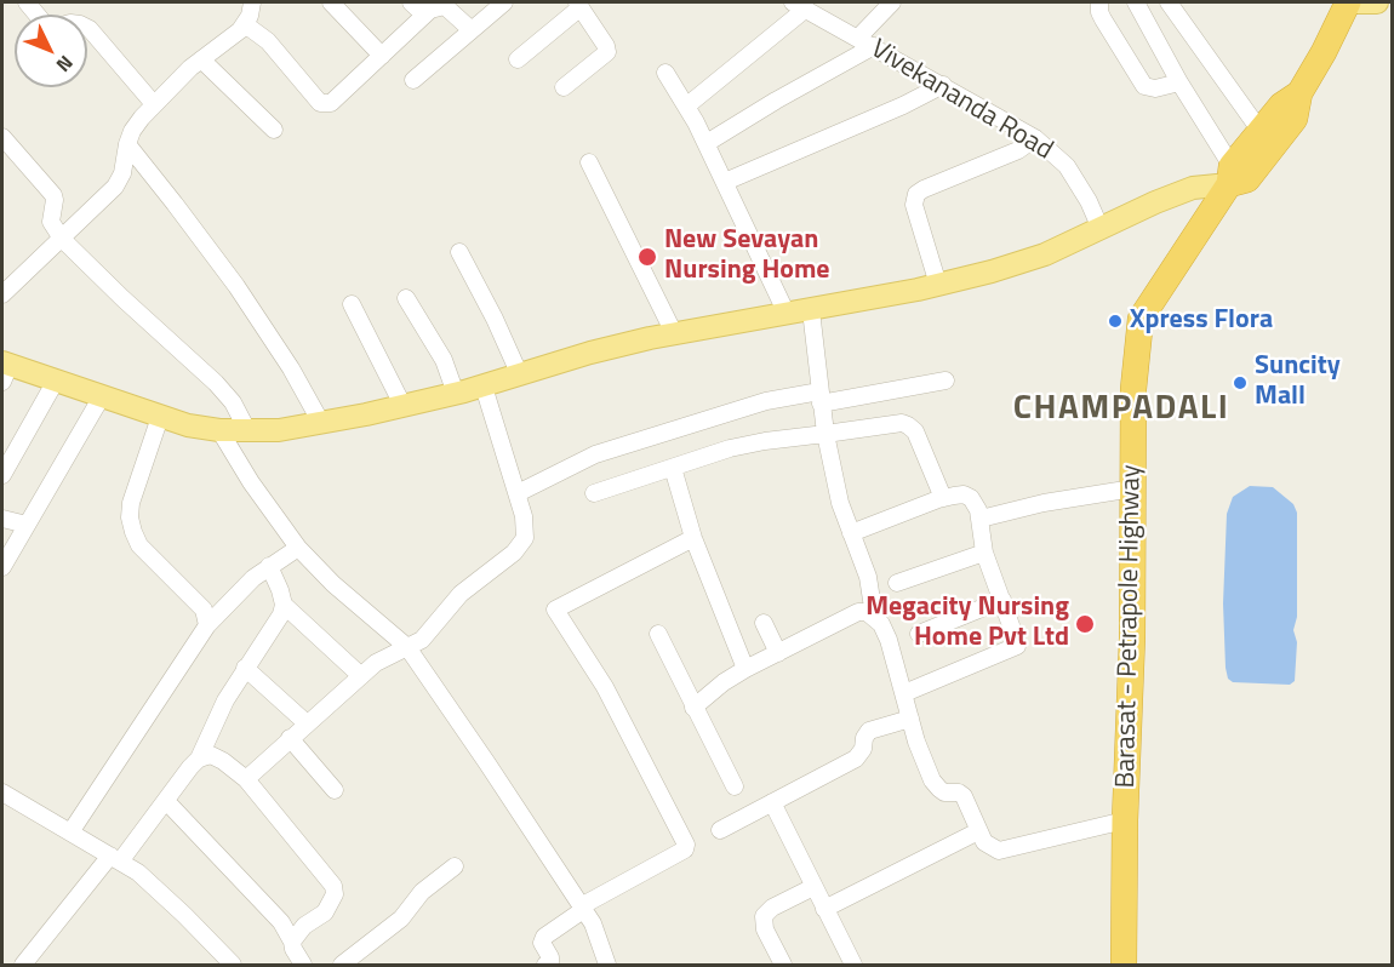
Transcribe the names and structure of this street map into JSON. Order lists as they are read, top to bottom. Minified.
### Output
{"streets":{"highway":["Barasat - Petrapole Highway"],"street":["Vivekananda Road"]},"districts":["CHAMPADALI"],"places":["New Sevayan Nursing Home","Xpress Flora","Suncity Mall","Megacity Nursing Home Pvt Ltd"],"north":"bottom right"}
